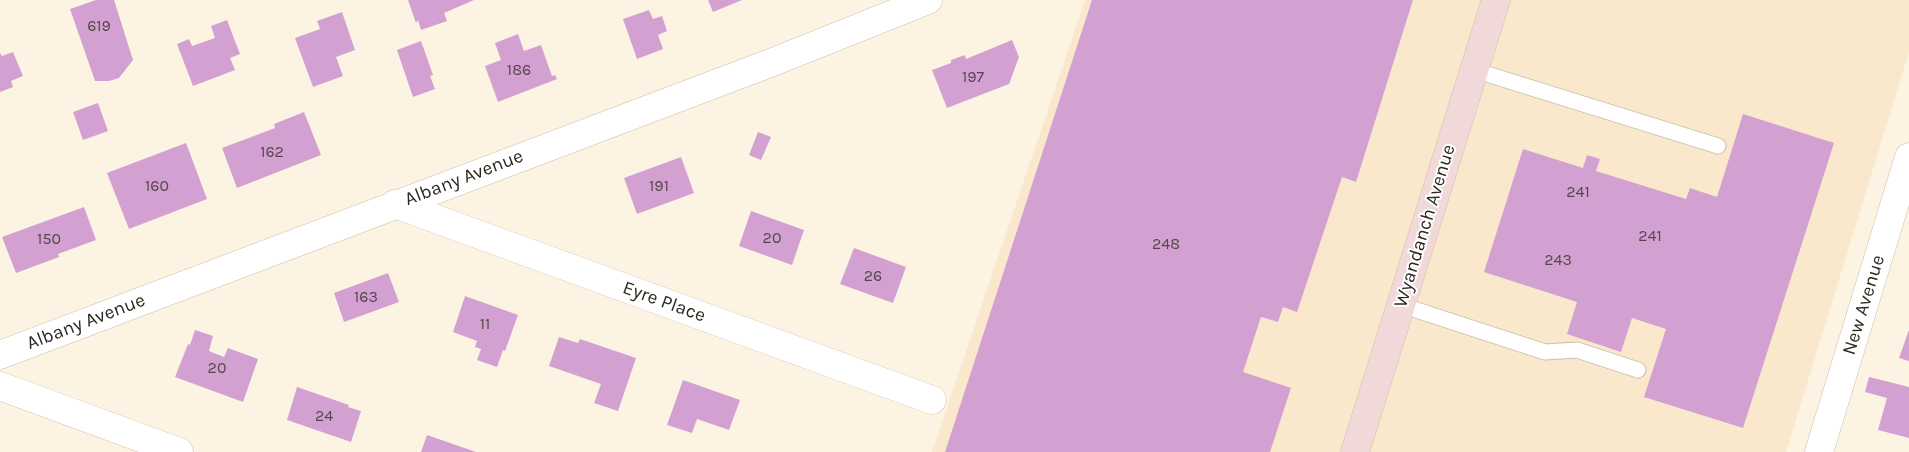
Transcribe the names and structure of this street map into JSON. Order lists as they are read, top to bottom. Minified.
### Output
{"streets":{"street":["Albany Avenue","Wyandanch Avenue","Eyre Place","New Avenue"]},"crossings":[["Albany Avenue","Eyre Place"]],"house_numbers":["619","186","197","162","160","191","241","241","20","150","248","243","26","163","11","20","24"]}
